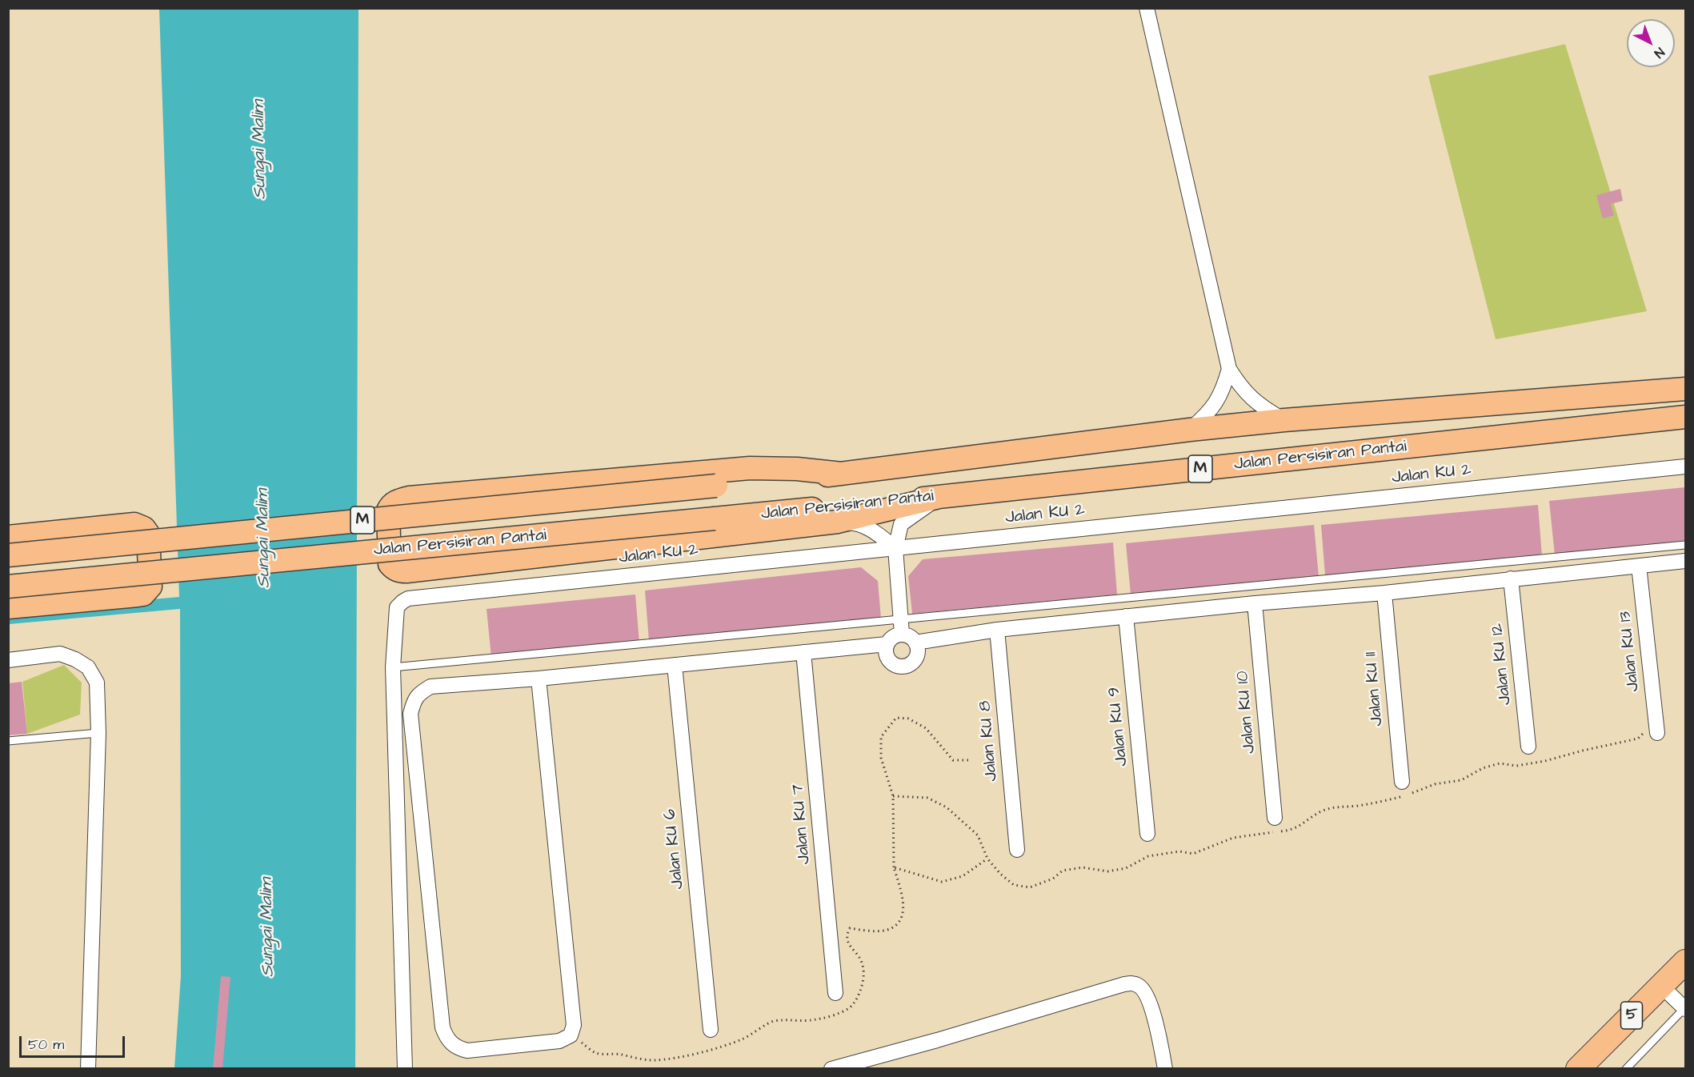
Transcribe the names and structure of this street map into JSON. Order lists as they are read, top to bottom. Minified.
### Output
{"streets":{"highway":["5"],"main road":["Jalan Persisiran Pantai","M"],"street":["Jalan KU 2","Jalan KU 13","Jalan KU 12","Jalan KU 11","Jalan KU 10","Jalan KU 9","Jalan KU 8","Jalan KU 7","Jalan KU 6"]},"water":["Sungai Malim"],"scale_bar":"50 m","north":"bottom right"}
